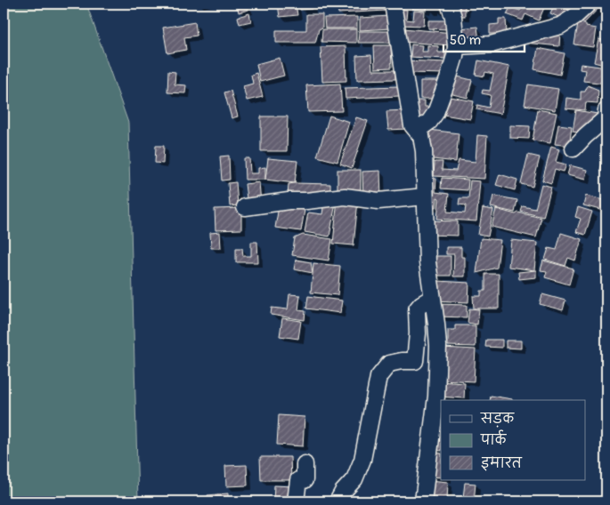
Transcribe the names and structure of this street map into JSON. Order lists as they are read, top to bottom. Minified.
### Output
{"legend":["सड़क","पार्क","इमारत"],"scale_bar":"50 m"}
